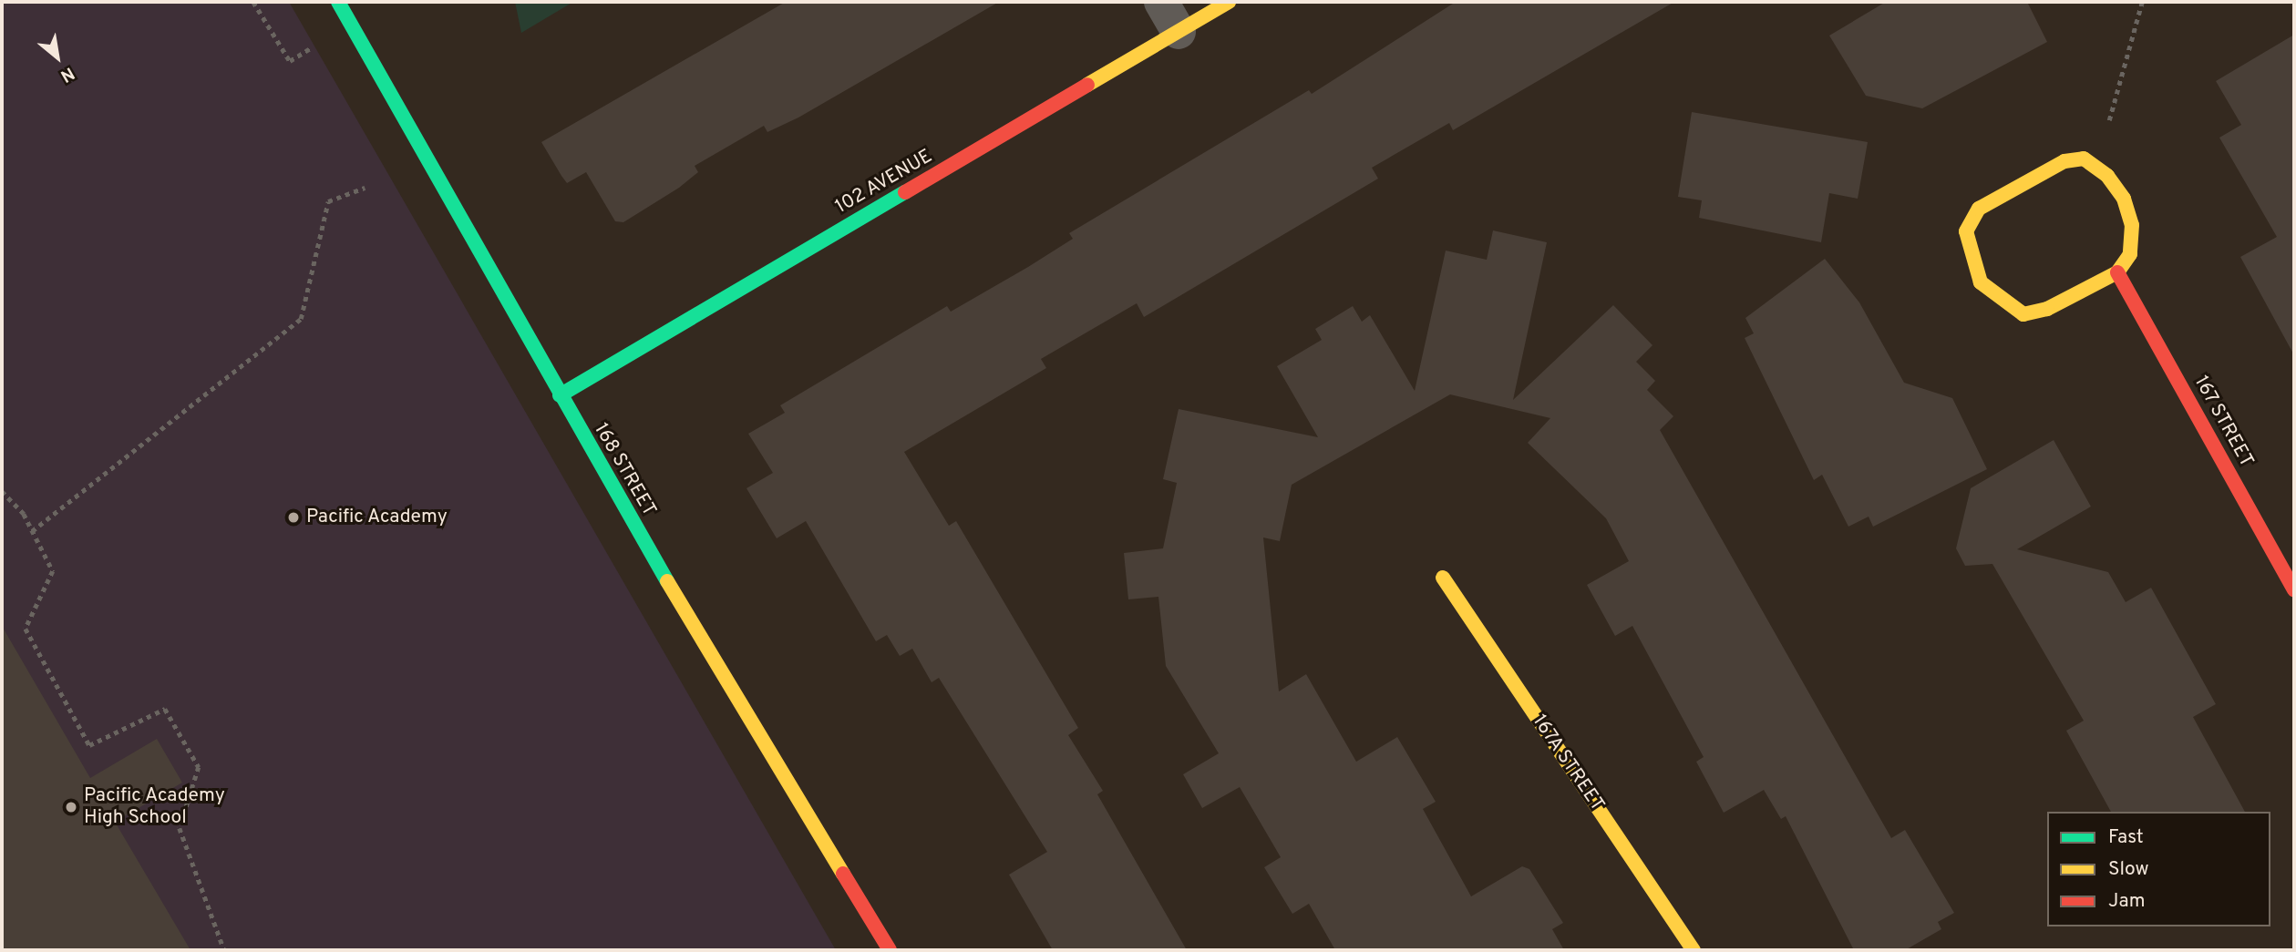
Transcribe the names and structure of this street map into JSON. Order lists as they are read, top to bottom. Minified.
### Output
{"streets":{"street":["102 AVENUE","167 STREET","168 STREET","167A STREET"]},"crossings":[["102 AVENUE","168 STREET"]],"places":["Pacific Academy","Pacific Academy High School"],"legend":["Fast","Slow","Jam"],"north":"bottom right"}
